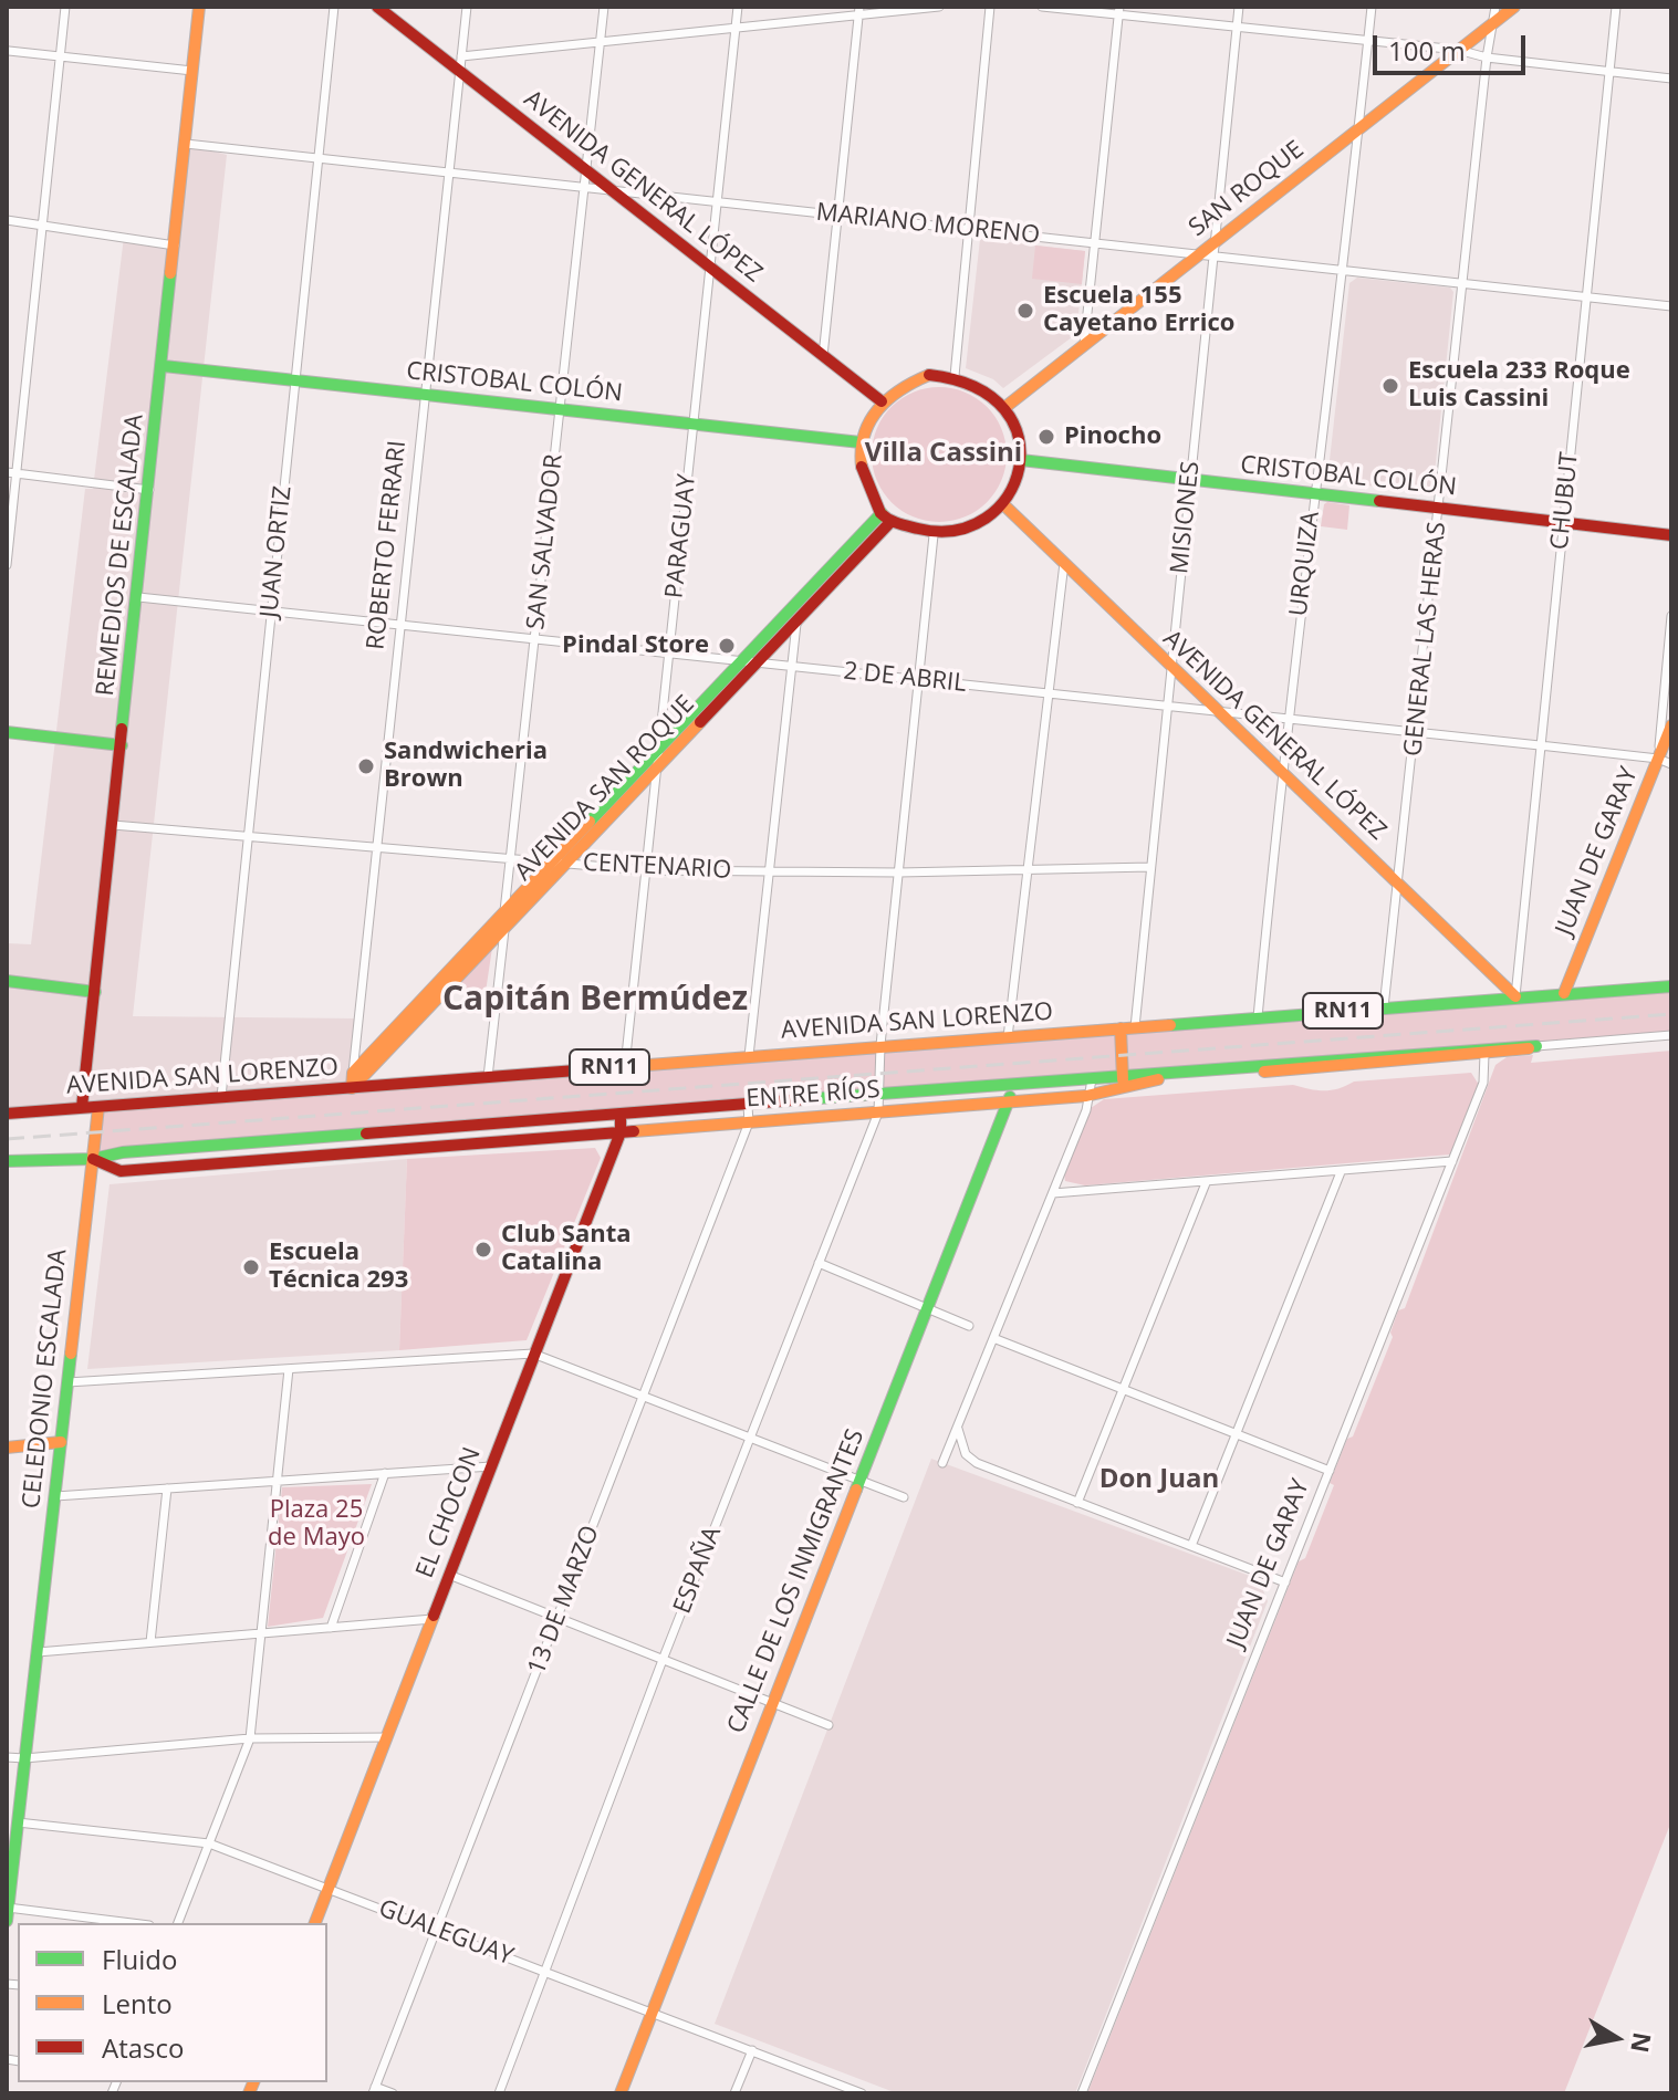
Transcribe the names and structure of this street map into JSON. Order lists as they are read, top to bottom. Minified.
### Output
{"streets":{"street":["AVENIDA GENERAL LÓPEZ","SAN ROQUE","MARIANO MORENO","CRISTOBAL COLÓN","CHUBUT","MISIONES","PARAGUAY","SAN SALVADOR","ROBERTO FERRARI","JUAN ORTIZ","REMEDIOS DE ESCALADA","URQUIZA","GENERAL LAS HERAS","2 DE ABRIL","AVENIDA SAN ROQUE","JUAN DE GARAY","CENTENARIO","RN11","AVENIDA SAN LORENZO","ENTRE RÍOS","CELEDONIO ESCALADA","EL CHOCON","ESPAÑA","CALLE DE LOS INMIGRANTES","13 DE MARZO","GUALEGUAY"]},"crossings":[["AVENIDA GENERAL LÓPEZ","SAN ROQUE"],["AVENIDA GENERAL LÓPEZ","MARIANO MORENO"],["AVENIDA GENERAL LÓPEZ","CRISTOBAL COLÓN"],["AVENIDA GENERAL LÓPEZ","CHUBUT"],["AVENIDA GENERAL LÓPEZ","MISIONES"],["AVENIDA GENERAL LÓPEZ","PARAGUAY"],["AVENIDA GENERAL LÓPEZ","SAN SALVADOR"],["AVENIDA GENERAL LÓPEZ","ROBERTO FERRARI"],["AVENIDA GENERAL LÓPEZ","URQUIZA"],["AVENIDA GENERAL LÓPEZ","GENERAL LAS HERAS"],["AVENIDA GENERAL LÓPEZ","2 DE ABRIL"],["AVENIDA GENERAL LÓPEZ","AVENIDA SAN ROQUE"],["AVENIDA GENERAL LÓPEZ","AVENIDA SAN LORENZO"],["AVENIDA GENERAL LÓPEZ","ESPAÑA"],["SAN ROQUE","MARIANO MORENO"],["SAN ROQUE","CRISTOBAL COLÓN"],["SAN ROQUE","MISIONES"],["SAN ROQUE","URQUIZA"],["SAN ROQUE","GENERAL LAS HERAS"],["SAN ROQUE","AVENIDA SAN ROQUE"],["SAN ROQUE","ESPAÑA"],["MARIANO MORENO","PARAGUAY"],["MARIANO MORENO","SAN SALVADOR"],["MARIANO MORENO","ROBERTO FERRARI"],["MARIANO MORENO","JUAN ORTIZ"],["MARIANO MORENO","REMEDIOS DE ESCALADA"],["CRISTOBAL COLÓN","CHUBUT"],["CRISTOBAL COLÓN","MISIONES"],["CRISTOBAL COLÓN","PARAGUAY"],["CRISTOBAL COLÓN","SAN SALVADOR"],["CRISTOBAL COLÓN","ROBERTO FERRARI"],["CRISTOBAL COLÓN","JUAN ORTIZ"],["CRISTOBAL COLÓN","REMEDIOS DE ESCALADA"],["CRISTOBAL COLÓN","URQUIZA"],["CRISTOBAL COLÓN","GENERAL LAS HERAS"],["CRISTOBAL COLÓN","AVENIDA SAN ROQUE"],["CRISTOBAL COLÓN","ESPAÑA"],["CHUBUT","2 DE ABRIL"],["CHUBUT","AVENIDA SAN LORENZO"],["MISIONES","2 DE ABRIL"],["MISIONES","CENTENARIO"],["MISIONES","AVENIDA SAN LORENZO"],["PARAGUAY","2 DE ABRIL"],["PARAGUAY","AVENIDA SAN ROQUE"],["PARAGUAY","CENTENARIO"],["PARAGUAY","AVENIDA SAN LORENZO"],["SAN SALVADOR","2 DE ABRIL"],["SAN SALVADOR","AVENIDA SAN ROQUE"],["SAN SALVADOR","CENTENARIO"],["SAN SALVADOR","AVENIDA SAN LORENZO"],["ROBERTO FERRARI","2 DE ABRIL"],["ROBERTO FERRARI","AVENIDA SAN ROQUE"],["ROBERTO FERRARI","CENTENARIO"],["ROBERTO FERRARI","AVENIDA SAN LORENZO"],["JUAN ORTIZ","2 DE ABRIL"],["JUAN ORTIZ","CENTENARIO"],["JUAN ORTIZ","AVENIDA SAN LORENZO"],["REMEDIOS DE ESCALADA","2 DE ABRIL"],["REMEDIOS DE ESCALADA","CENTENARIO"],["REMEDIOS DE ESCALADA","AVENIDA SAN LORENZO"],["URQUIZA","2 DE ABRIL"],["URQUIZA","AVENIDA SAN LORENZO"],["GENERAL LAS HERAS","2 DE ABRIL"],["GENERAL LAS HERAS","AVENIDA SAN LORENZO"],["2 DE ABRIL","AVENIDA SAN ROQUE"],["2 DE ABRIL","JUAN DE GARAY"],["2 DE ABRIL","ESPAÑA"],["AVENIDA SAN ROQUE","CENTENARIO"],["AVENIDA SAN ROQUE","AVENIDA SAN LORENZO"],["AVENIDA SAN ROQUE","ESPAÑA"],["JUAN DE GARAY","AVENIDA SAN LORENZO"],["JUAN DE GARAY","ENTRE RÍOS"],["CENTENARIO","ESPAÑA"],["AVENIDA SAN LORENZO","CELEDONIO ESCALADA"],["AVENIDA SAN LORENZO","ESPAÑA"],["ENTRE RÍOS","CELEDONIO ESCALADA"],["ENTRE RÍOS","EL CHOCON"],["ENTRE RÍOS","ESPAÑA"],["ENTRE RÍOS","CALLE DE LOS INMIGRANTES"],["ENTRE RÍOS","13 DE MARZO"],["CELEDONIO ESCALADA","GUALEGUAY"],["EL CHOCON","GUALEGUAY"],["ESPAÑA","GUALEGUAY"],["CALLE DE LOS INMIGRANTES","GUALEGUAY"],["13 DE MARZO","GUALEGUAY"]],"districts":["Villa Cassini","Capitán Bermúdez","Don Juan"],"parks":["Plaza 25 de Mayo"],"places":["Escuela 155 Cayetano Errico","Escuela 233 Roque Luis Cassini","Pinocho","Pindal Store","Sandwicheria Brown","Club Santa Catalina","Escuela Técnica 293"],"legend":["Fluido","Lento","Atasco"],"scale_bar":"100 m","north":"right"}
